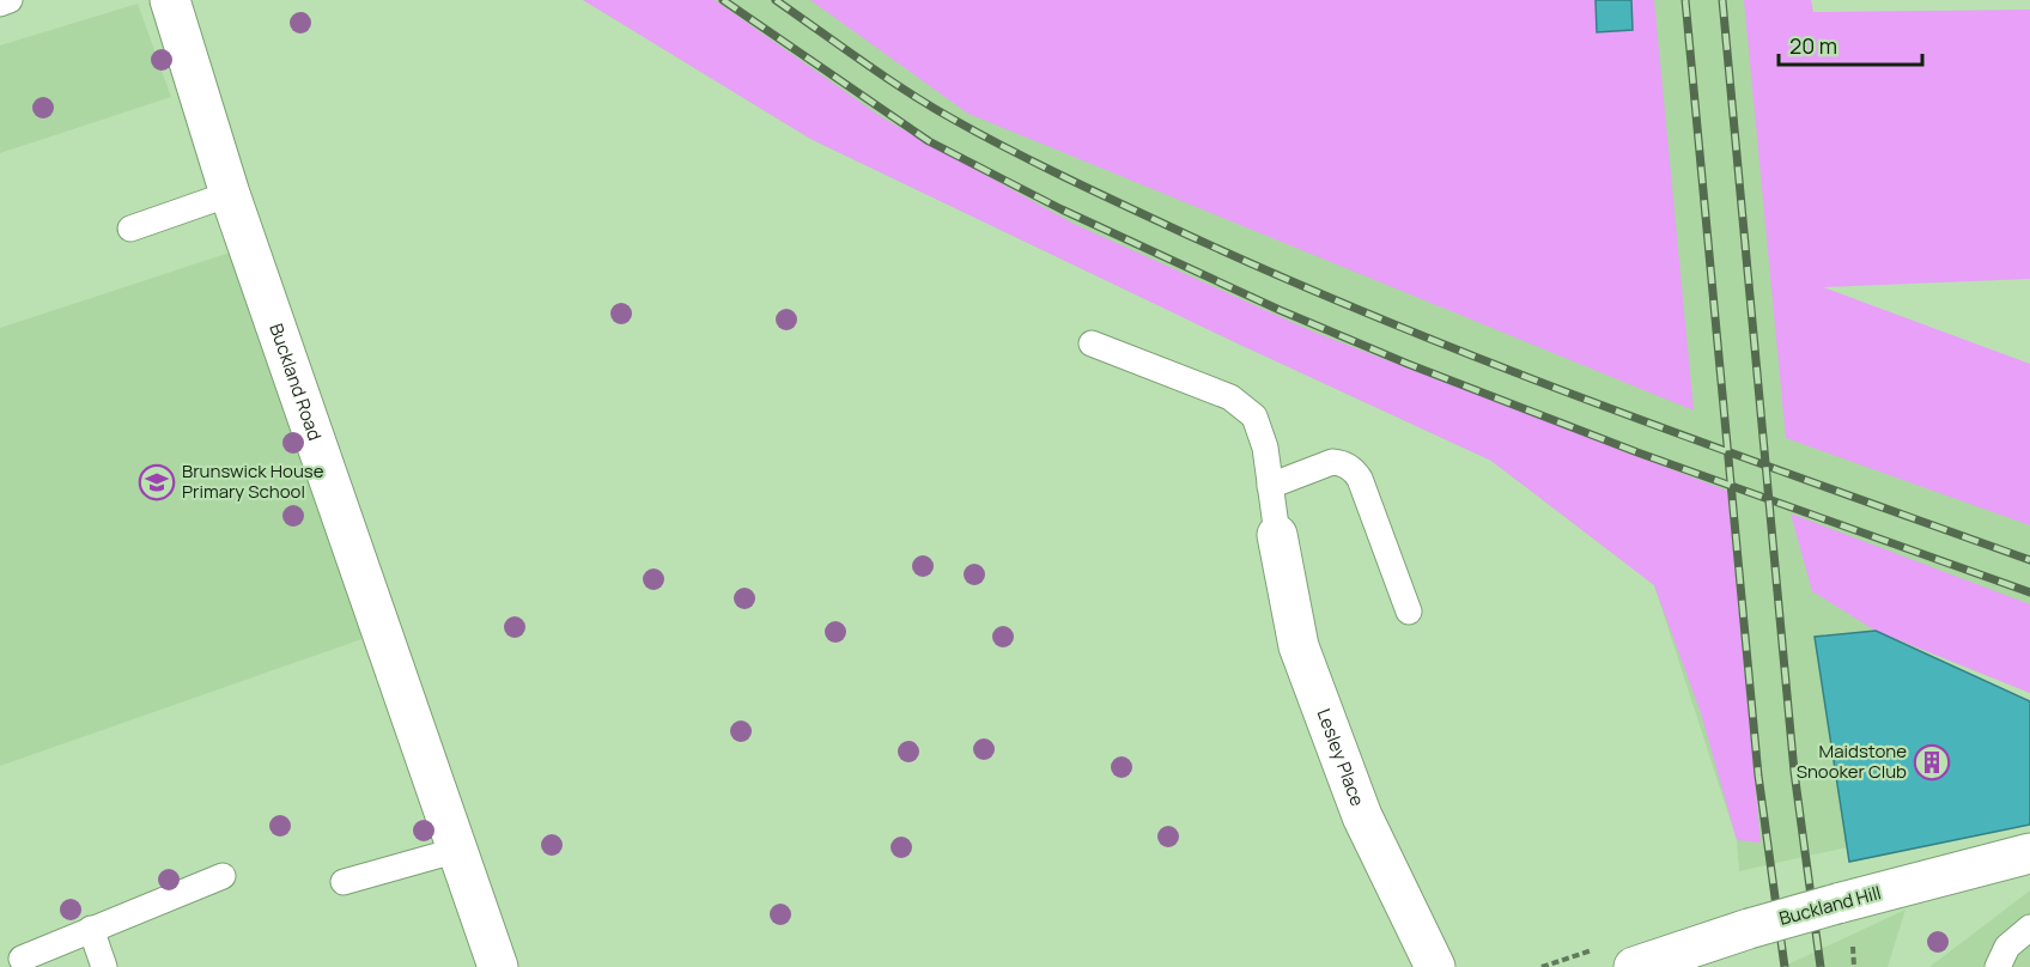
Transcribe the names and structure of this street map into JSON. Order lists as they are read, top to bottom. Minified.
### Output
{"streets":{"street":["Buckland Road","Lesley Place","Buckland Hill"]},"places":{"school or university":["Brunswick House Primary School"],"building":["Maidstone Snooker Club"]},"scale_bar":"20 m"}
